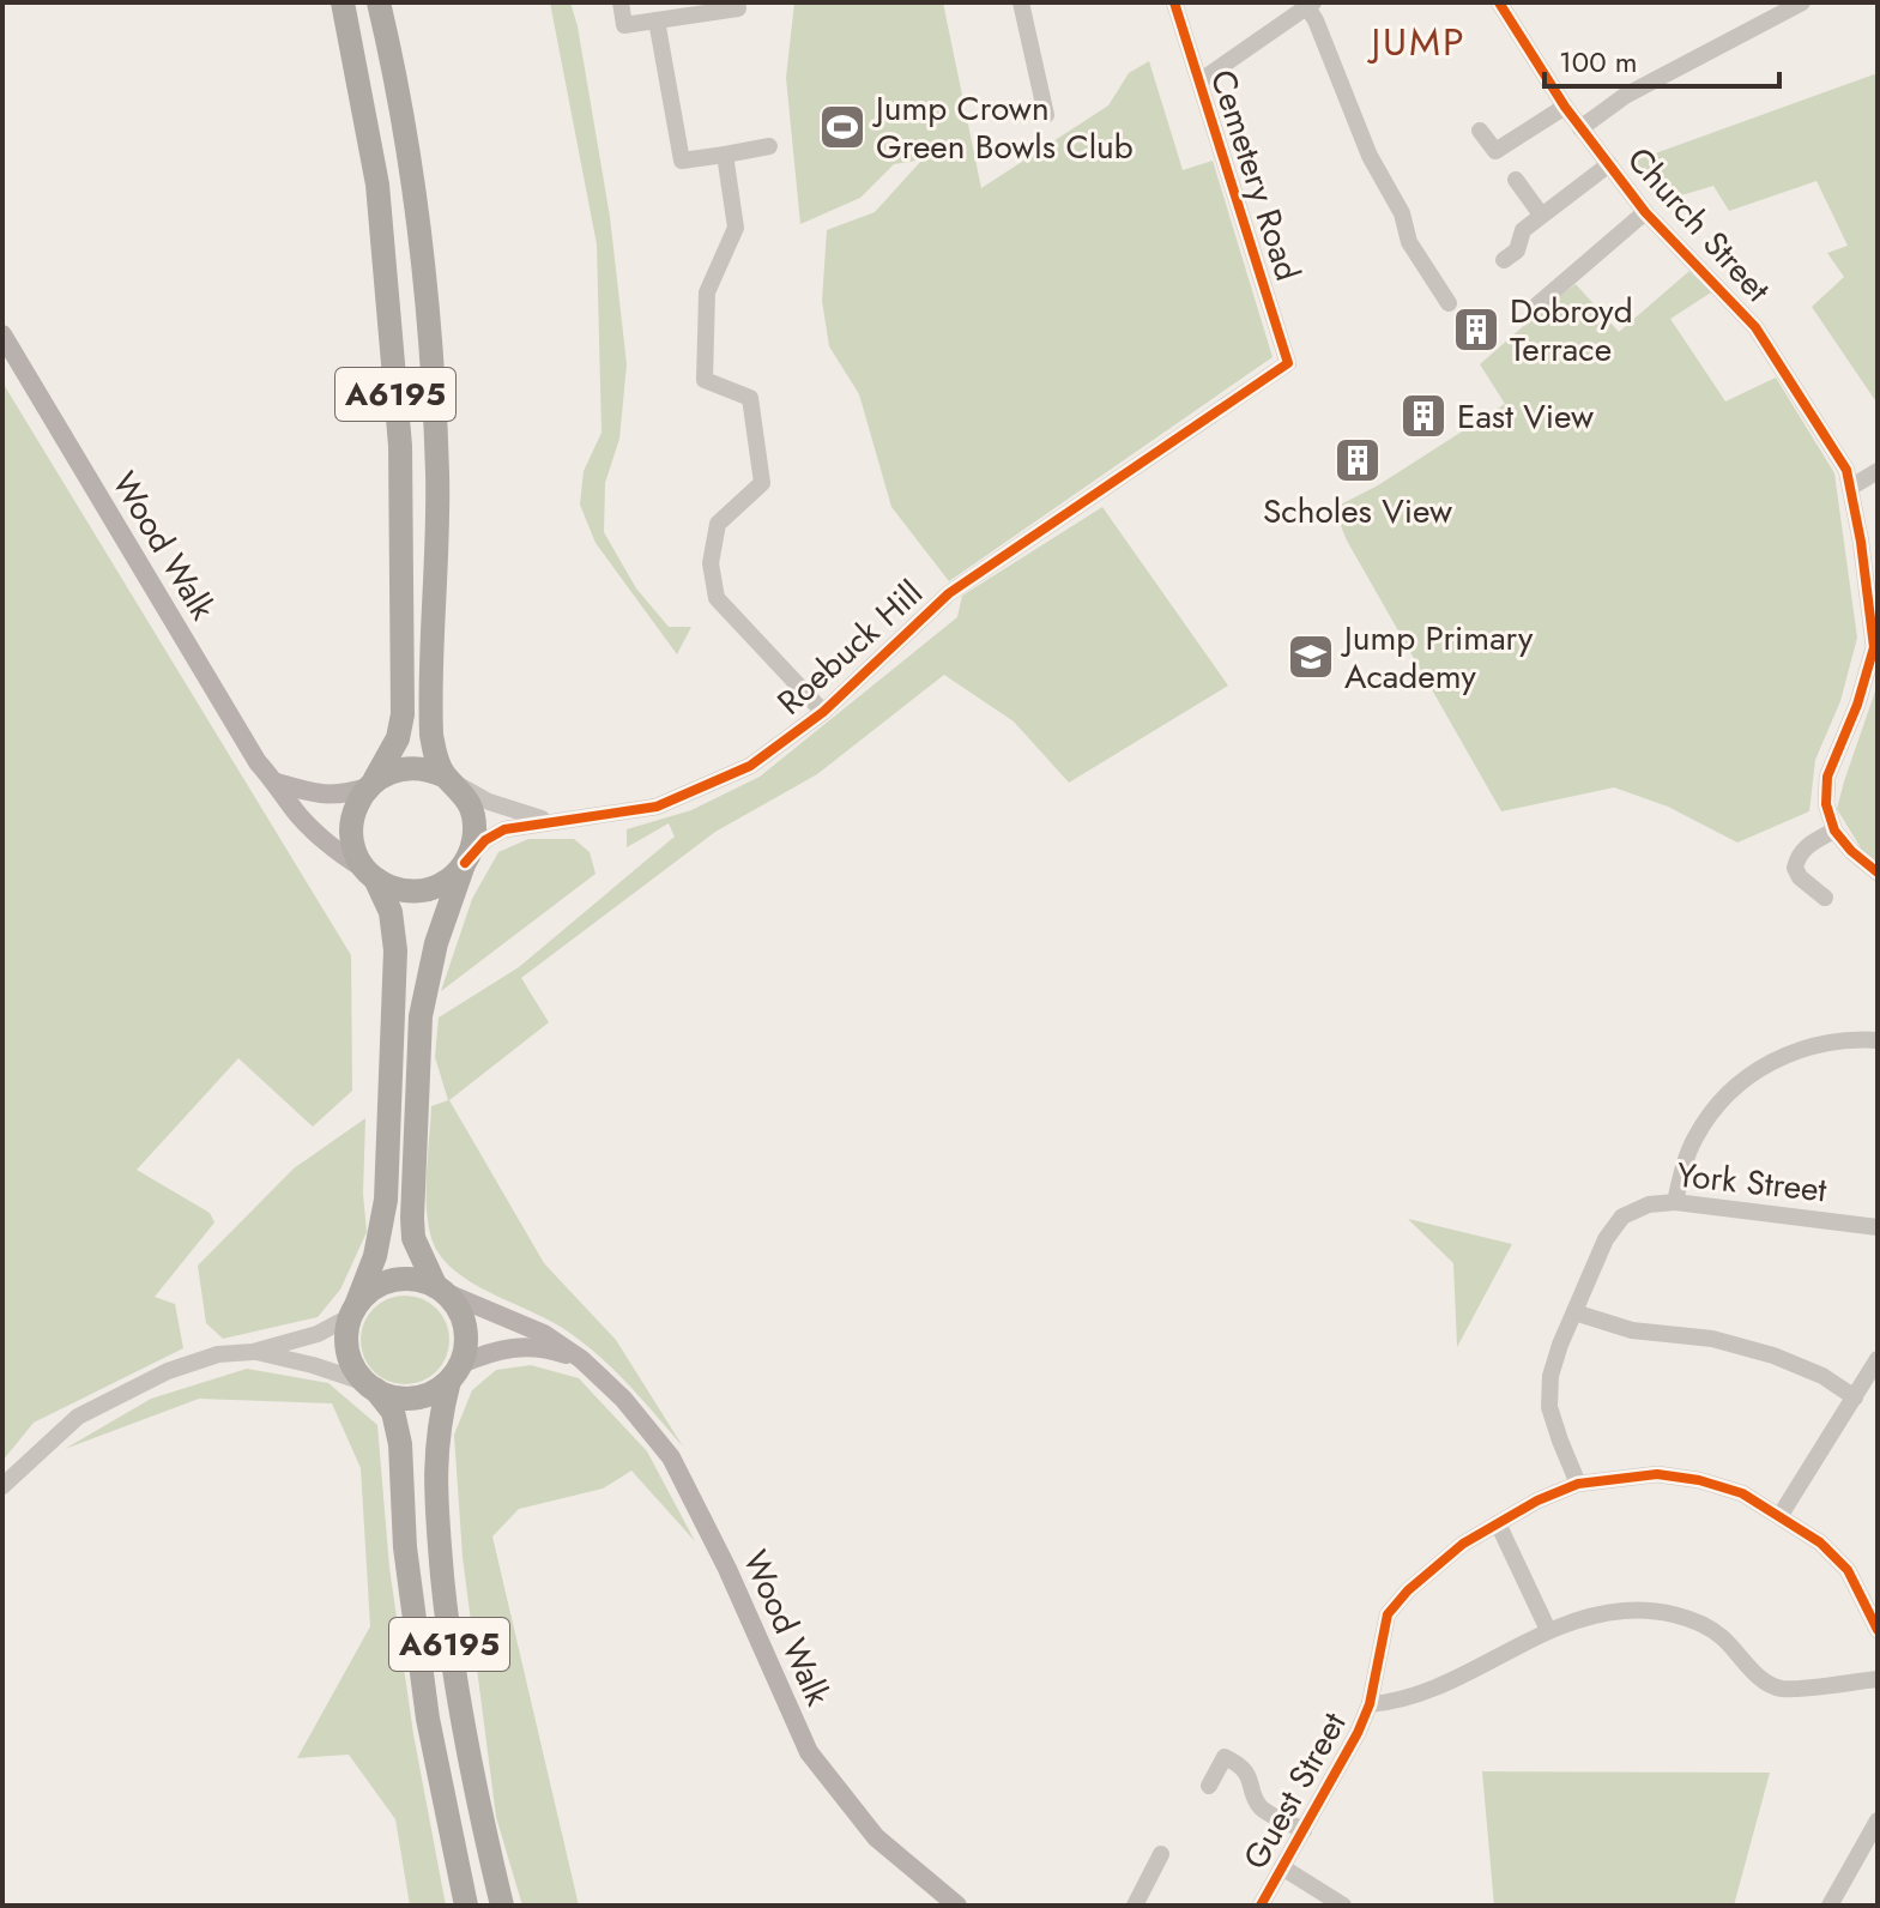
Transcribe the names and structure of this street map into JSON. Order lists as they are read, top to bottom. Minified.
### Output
{"streets":{"highway":["A6195"],"main road":["Wood Walk"],"street":["Cemetery Road","Church Street","Roebuck Hill","York Street","Guest Street"]},"crossings":[["Cemetery Road","Roebuck Hill"],["A6195","Wood Walk"],["A6195","Roebuck Hill"],["Wood Walk","Roebuck Hill"],["York Street","Guest Street"]],"districts":["JUMP"],"places":{"sports":["Jump Crown Green Bowls Club"],"building":["Dobroyd Terrace","East View","Scholes View"],"school or university":["Jump Primary Academy"]},"scale_bar":"100 m"}
